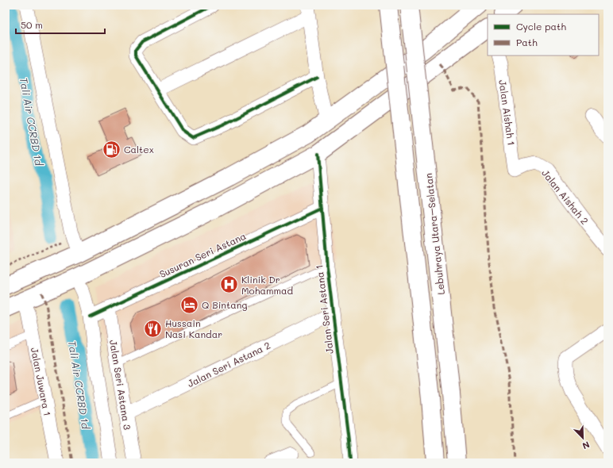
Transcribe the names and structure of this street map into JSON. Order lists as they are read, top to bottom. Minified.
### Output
{"streets":{"highway":["Lebuhraya Utara–Selatan"],"street":["Jalan Aishah 1","Jalan Aishah 2","Susuran Seri Astana","Jalan Seri Astana 1","Jalan Seri Astana 2","Jalan Juwara 1","Jalan Seri Astana 3"]},"crossings":[["Jalan Aishah 1","Jalan Aishah 2"],["Susuran Seri Astana","Jalan Seri Astana 1"],["Susuran Seri Astana","Jalan Seri Astana 3"],["Jalan Seri Astana 1","Jalan Seri Astana 2"],["Jalan Seri Astana 2","Jalan Seri Astana 3"]],"water":["Tali Air CCRBD 1d"],"places":{"fuel station":["Caltex"],"hospital":["Klinik Dr Mohammad"],"hotel":["Q Bintang"],"restaurant":["Hussain Nasi Kandar"]},"legend":["Cycle path","Path"],"scale_bar":"50 m","north":"bottom right"}
